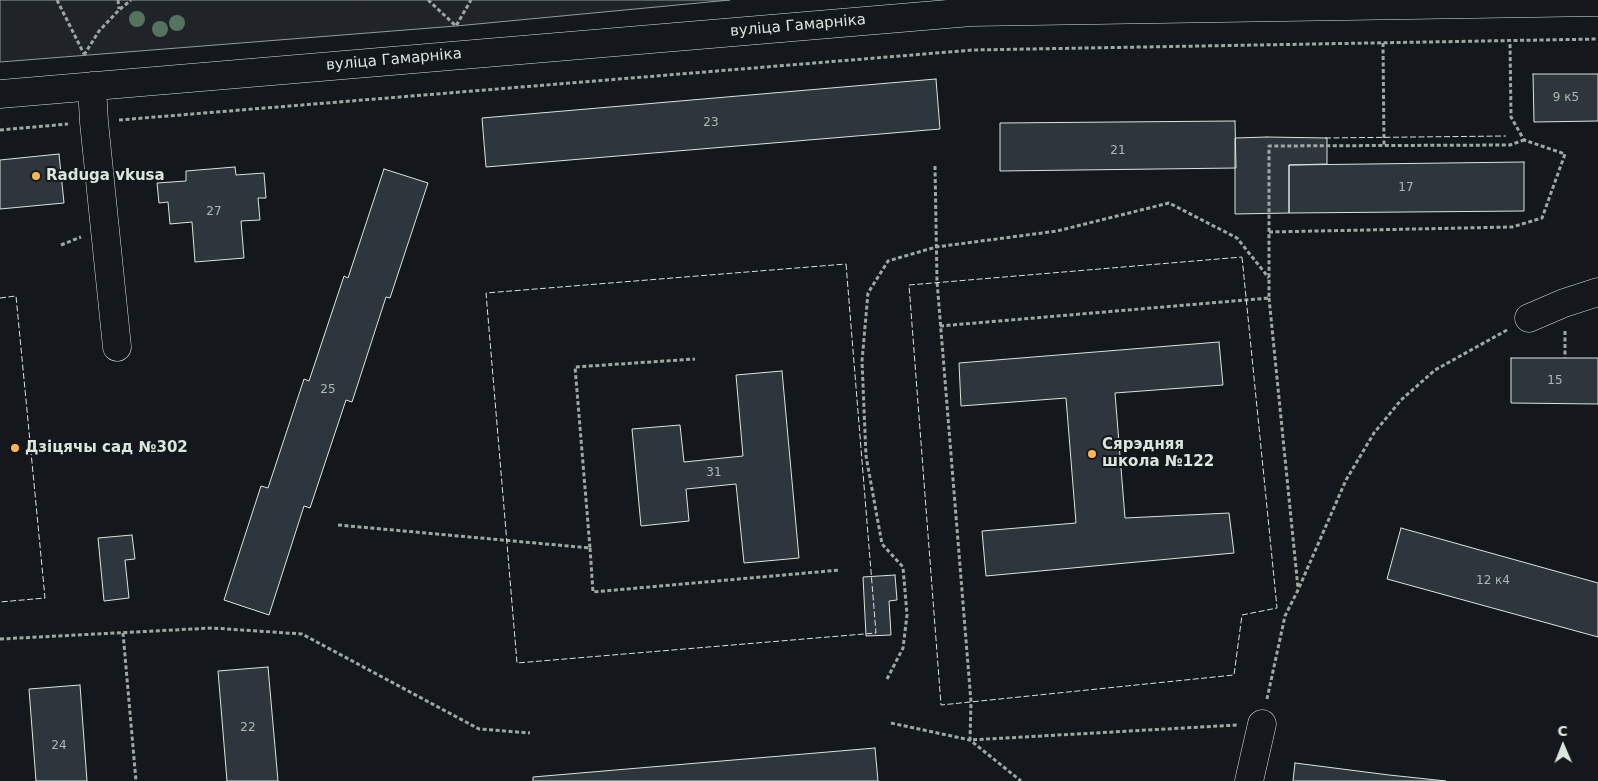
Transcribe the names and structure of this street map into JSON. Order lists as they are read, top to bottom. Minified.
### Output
{"streets":{"street":["вуліца Гамарніка"]},"places":["Raduga vkusa","Дзіцячы сад №302","Сярэдняя школа №122"],"house_numbers":["9 к5","23","21","17","27","15","25","31","12 к4","22","24"],"north":"top"}
